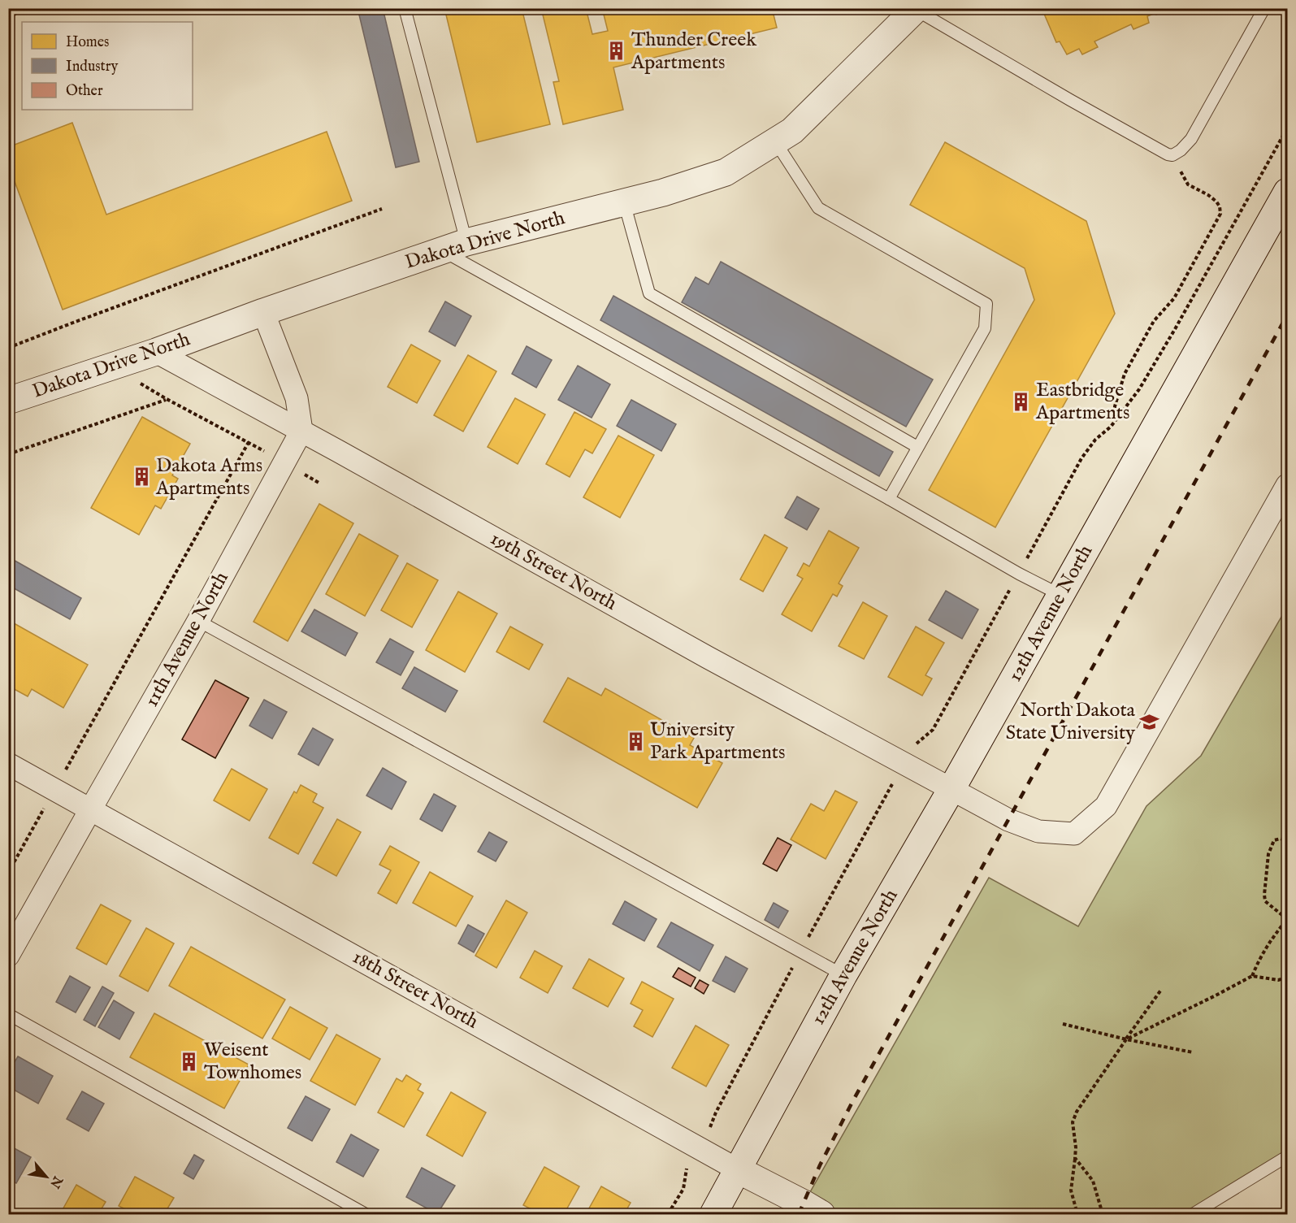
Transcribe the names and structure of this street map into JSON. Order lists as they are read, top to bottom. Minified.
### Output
{"streets":{"main road":["Dakota Drive North","12th Avenue North","18th Street North"],"street":["19th Street North","11th Avenue North"]},"crossings":[["Dakota Drive North","19th Street North"],["19th Street North","12th Avenue North"],["19th Street North","11th Avenue North"],["12th Avenue North","18th Street North"],["11th Avenue North","18th Street North"]],"places":{"building":["Thunder Creek Apartments","Eastbridge Apartments","Dakota Arms Apartments","University Park Apartments","Weisent Townhomes"],"school or university":["North Dakota State University"]},"legend":["Homes","Industry","Other"],"north":"bottom right"}
